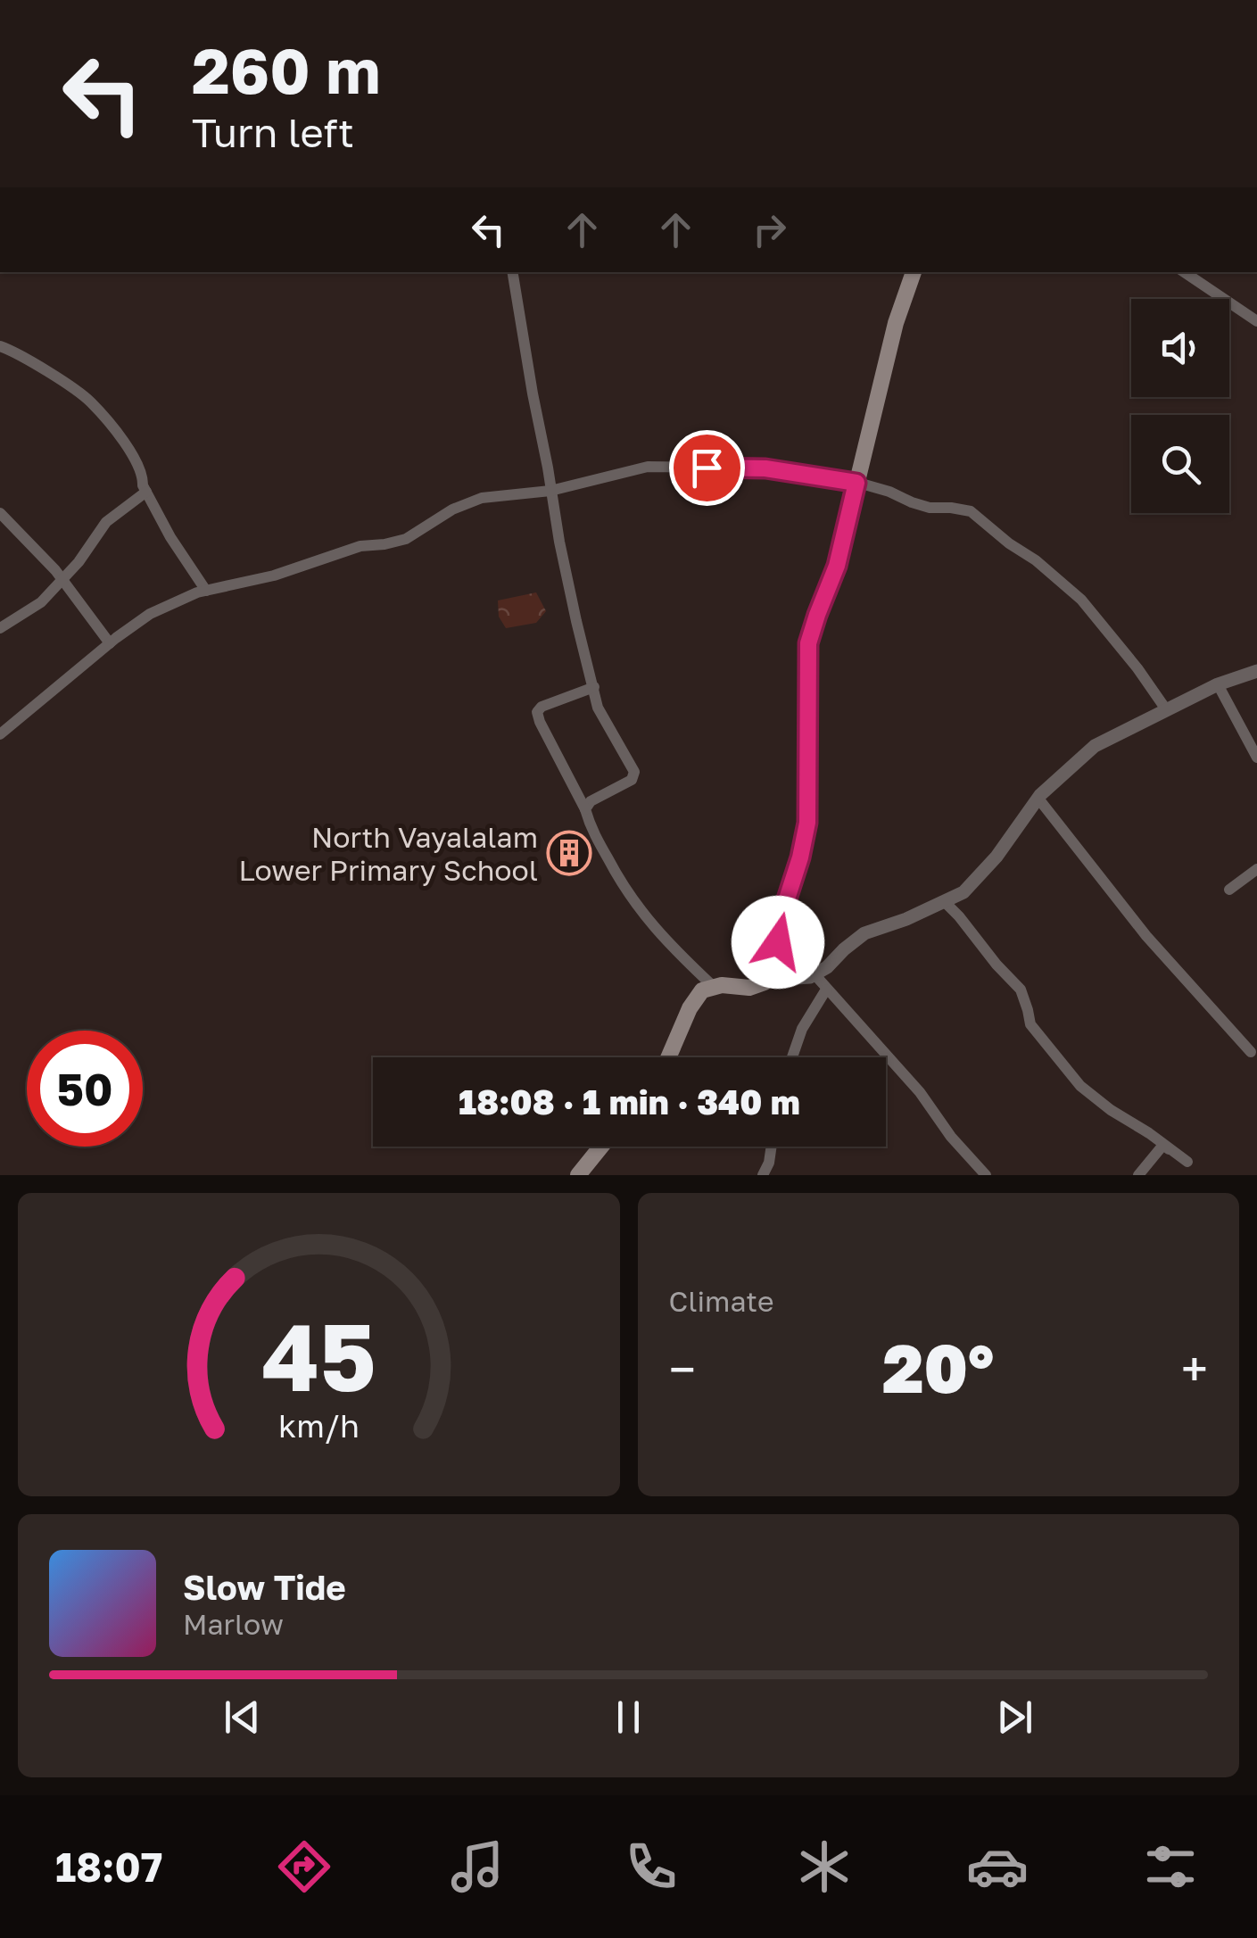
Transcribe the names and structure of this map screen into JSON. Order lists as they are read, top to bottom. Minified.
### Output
{"places":{"building":["North Vayalalam Lower Primary School"]},"page":{"turn":["260 m","Turn left"],"limit":"50","trip":"18:08 · 1 min · 340 m","tile":"Climate","heat":["−","20°","+"],"song":["Slow Tide","Marlow"],"tabs":"18:07","gauge":["45","km/h"]}}
